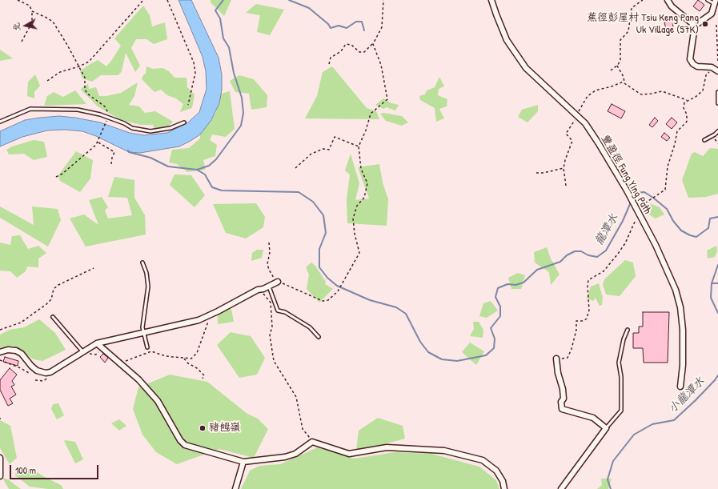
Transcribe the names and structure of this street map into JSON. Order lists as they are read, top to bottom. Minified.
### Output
{"streets":{"street":["豐盈徑 Fung Ying Path"]},"water":["龍潭水","小龍潭水"],"places":["蕉徑彭屋村 Tsiu Keng Pang Uk Village (57K)","豬乸嶺"],"scale_bar":"100 m","north":"left"}
